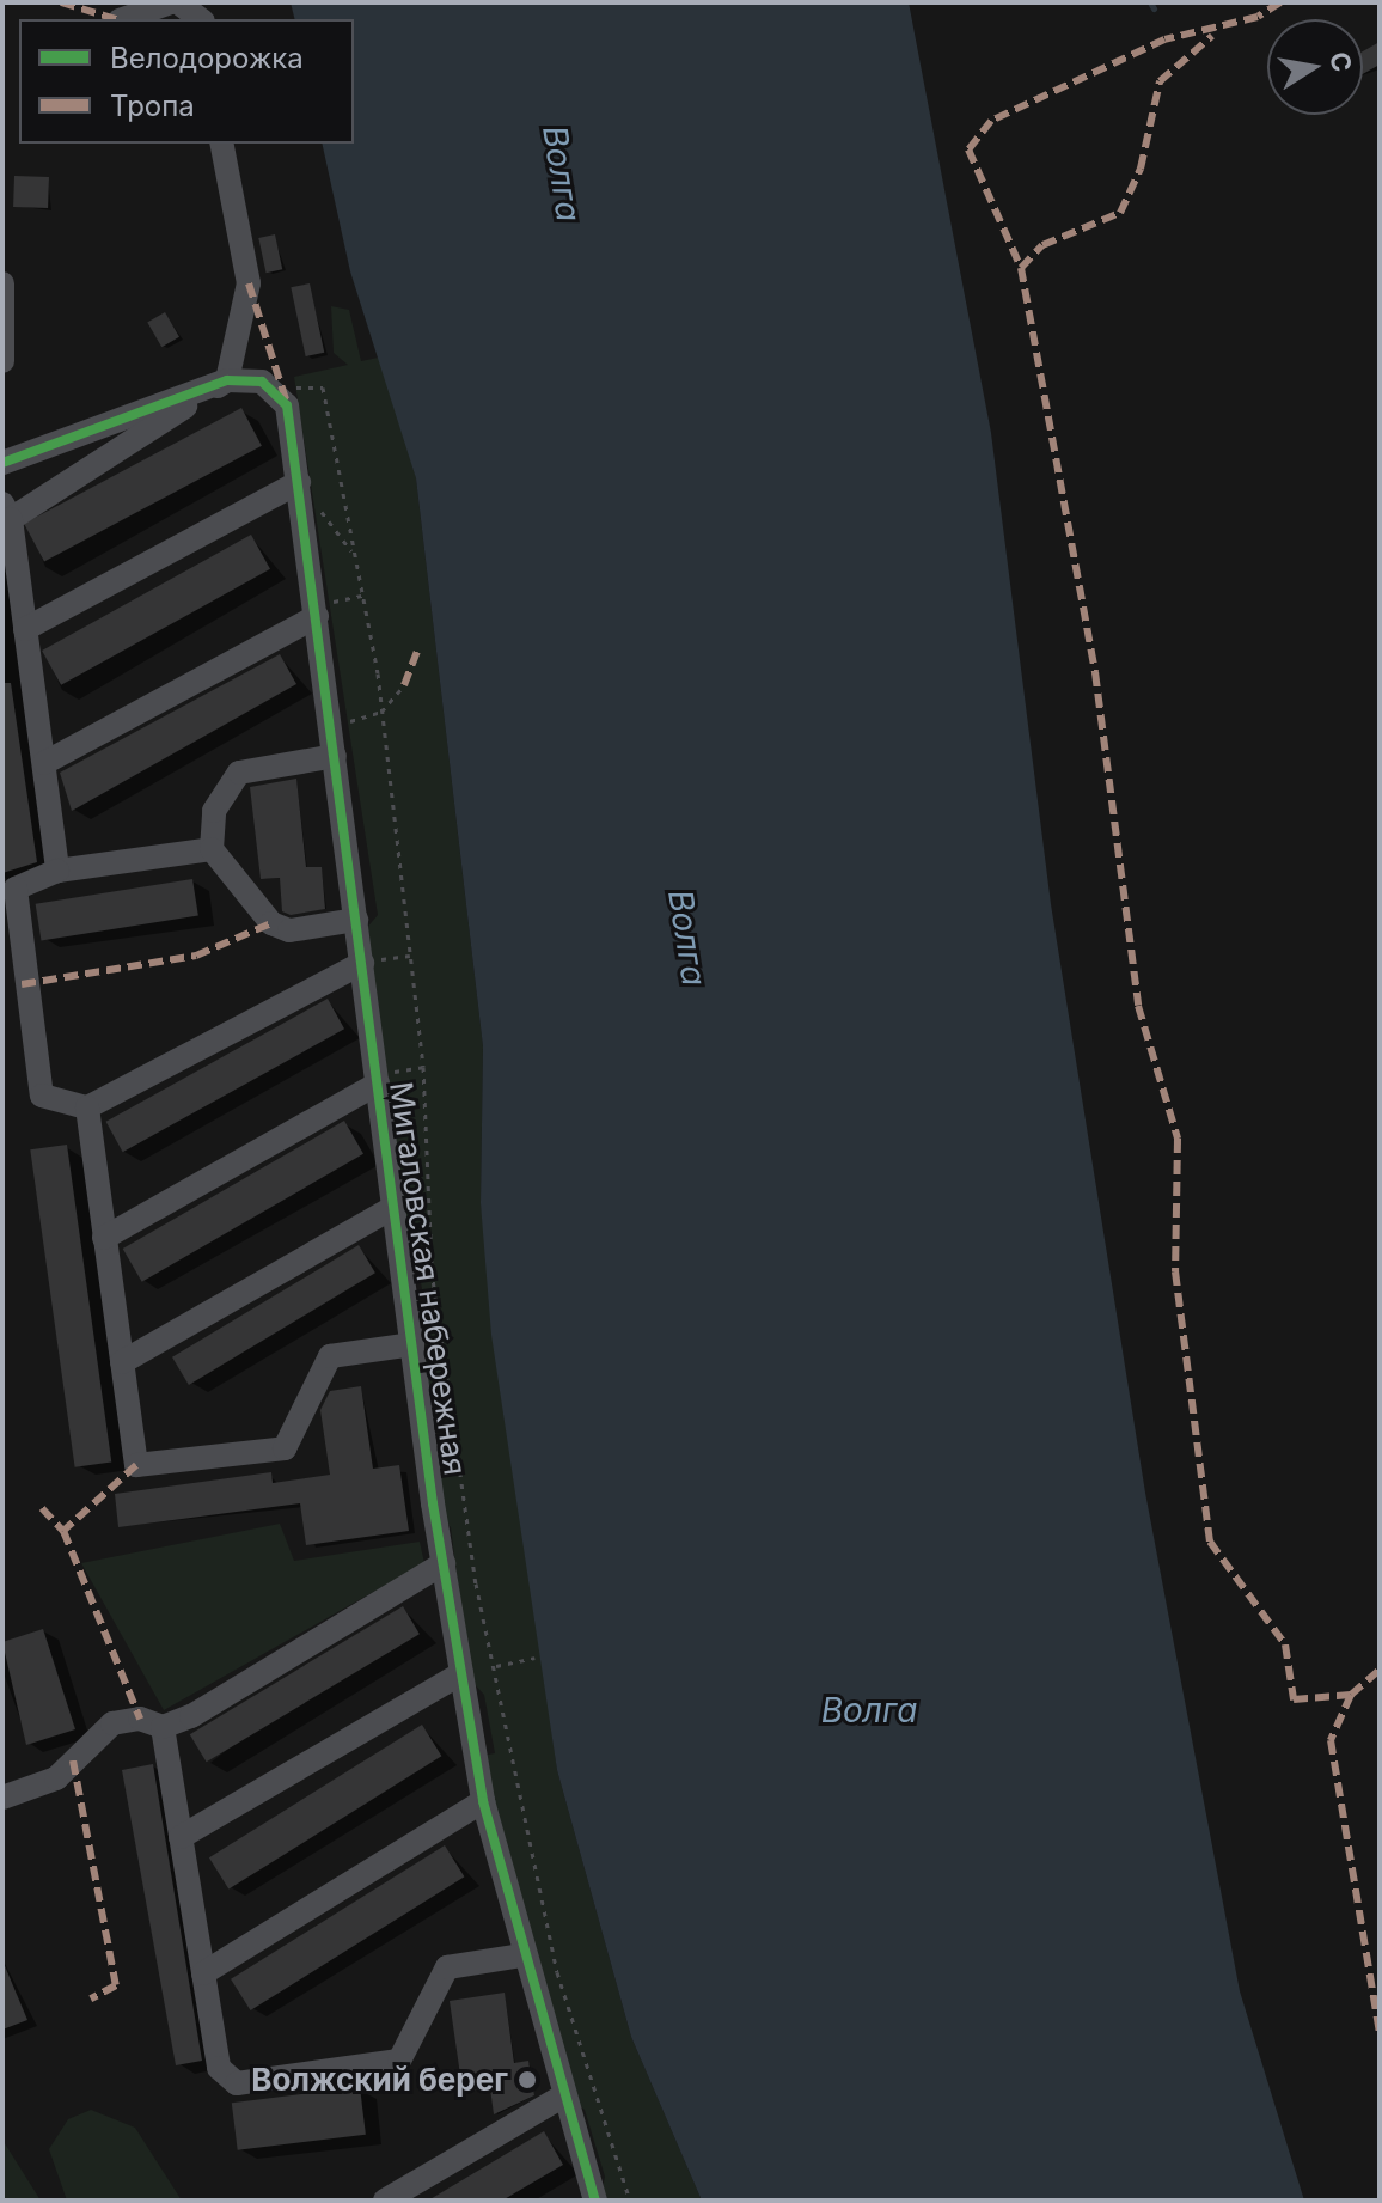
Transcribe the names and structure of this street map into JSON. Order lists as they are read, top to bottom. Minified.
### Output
{"streets":{"street":["Мигаловская набережная"]},"water":["Волга"],"places":["Волжский берег"],"legend":["Велодорожка","Тропа"],"north":"right"}
